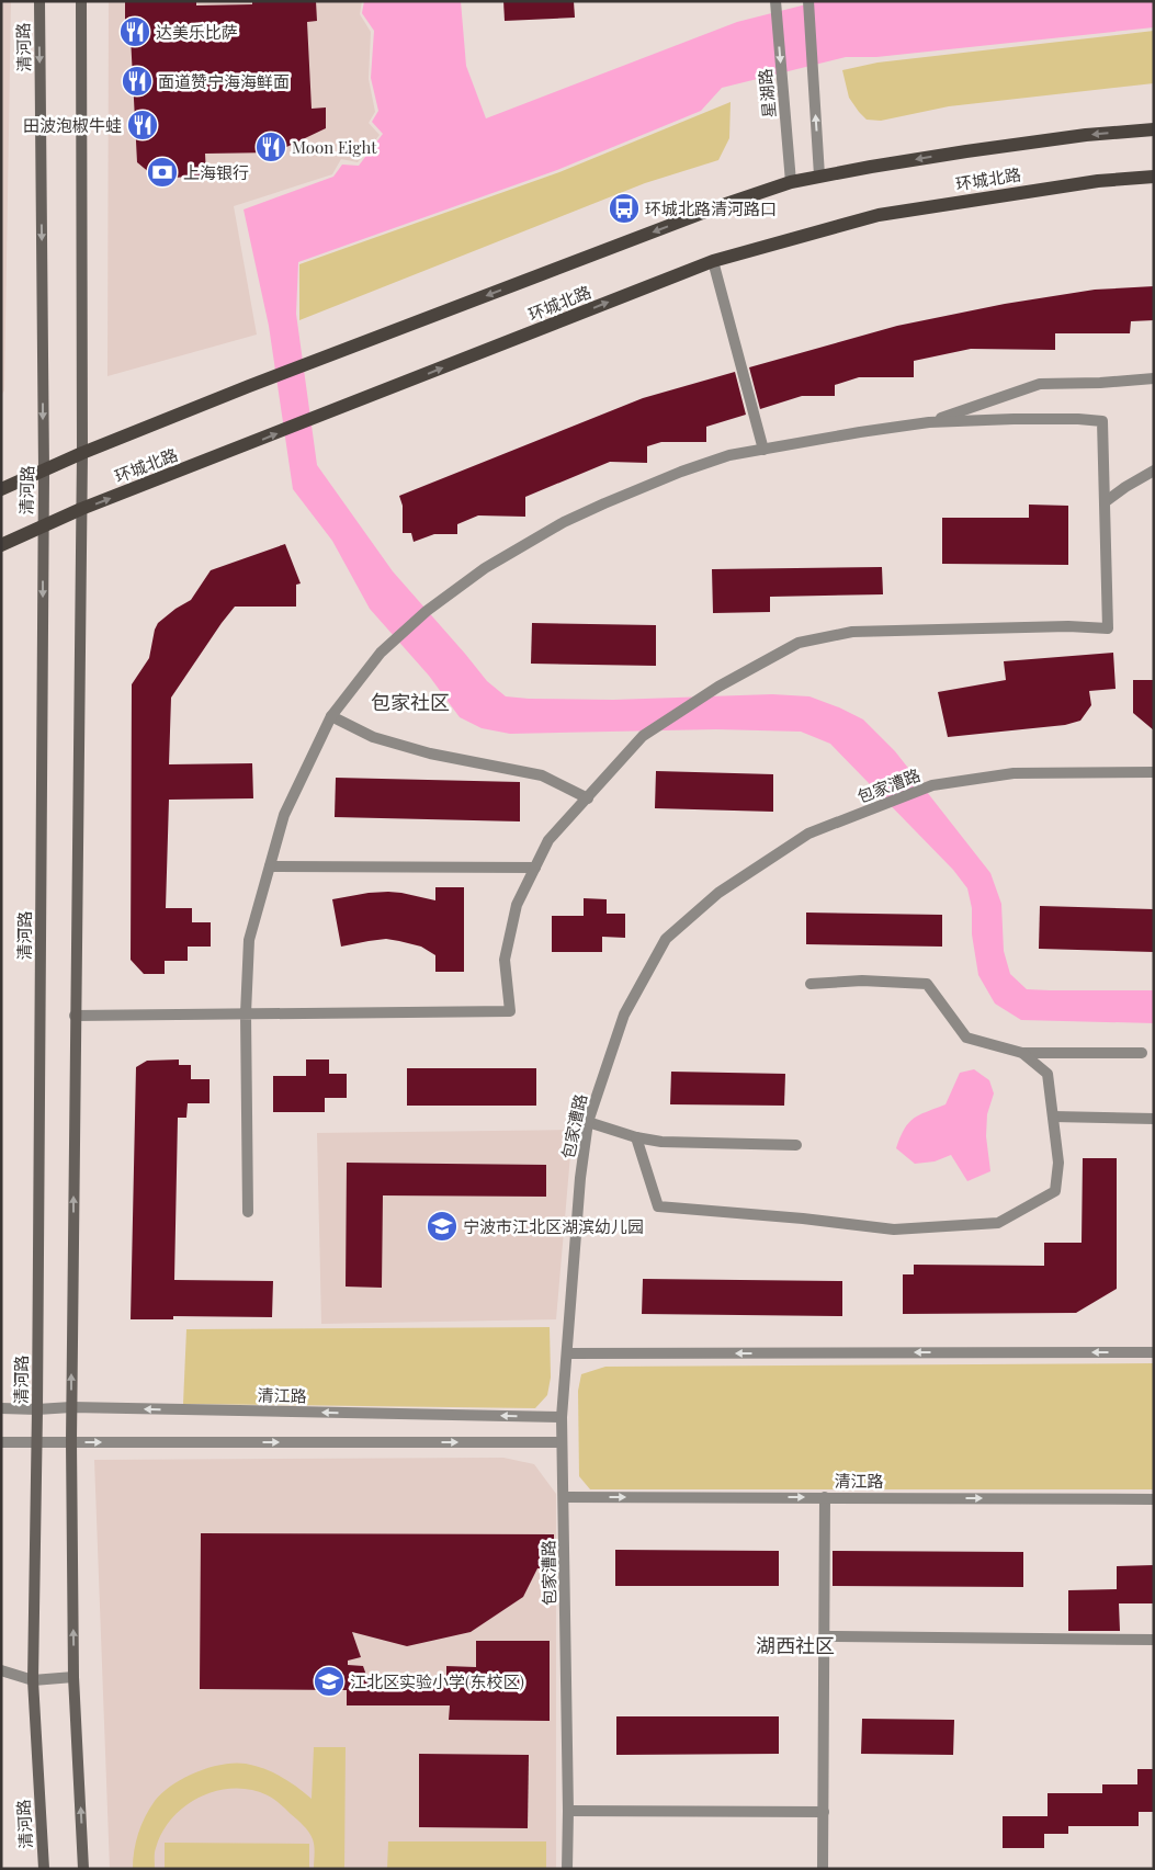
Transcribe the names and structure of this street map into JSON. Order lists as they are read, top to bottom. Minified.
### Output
{"streets":{"main road":["清河路","环城北路"],"street":["星湖路","包家漕路","清江路"]},"crossings":[["清河路","环城北路"],["清河路","清江路"],["星湖路","环城北路"],["包家漕路","清江路"]],"districts":["包家社区","湖西社区"],"places":{"restaurant":["达美乐比萨","面道赞宁海海鲜面","田波泡椒牛蛙","Moon Eight"],"bank":["上海银行"],"bus stop":["环城北路清河路口"],"school or university":["宁波市江北区湖滨幼儿园","江北区实验小学(东校区)"]}}
